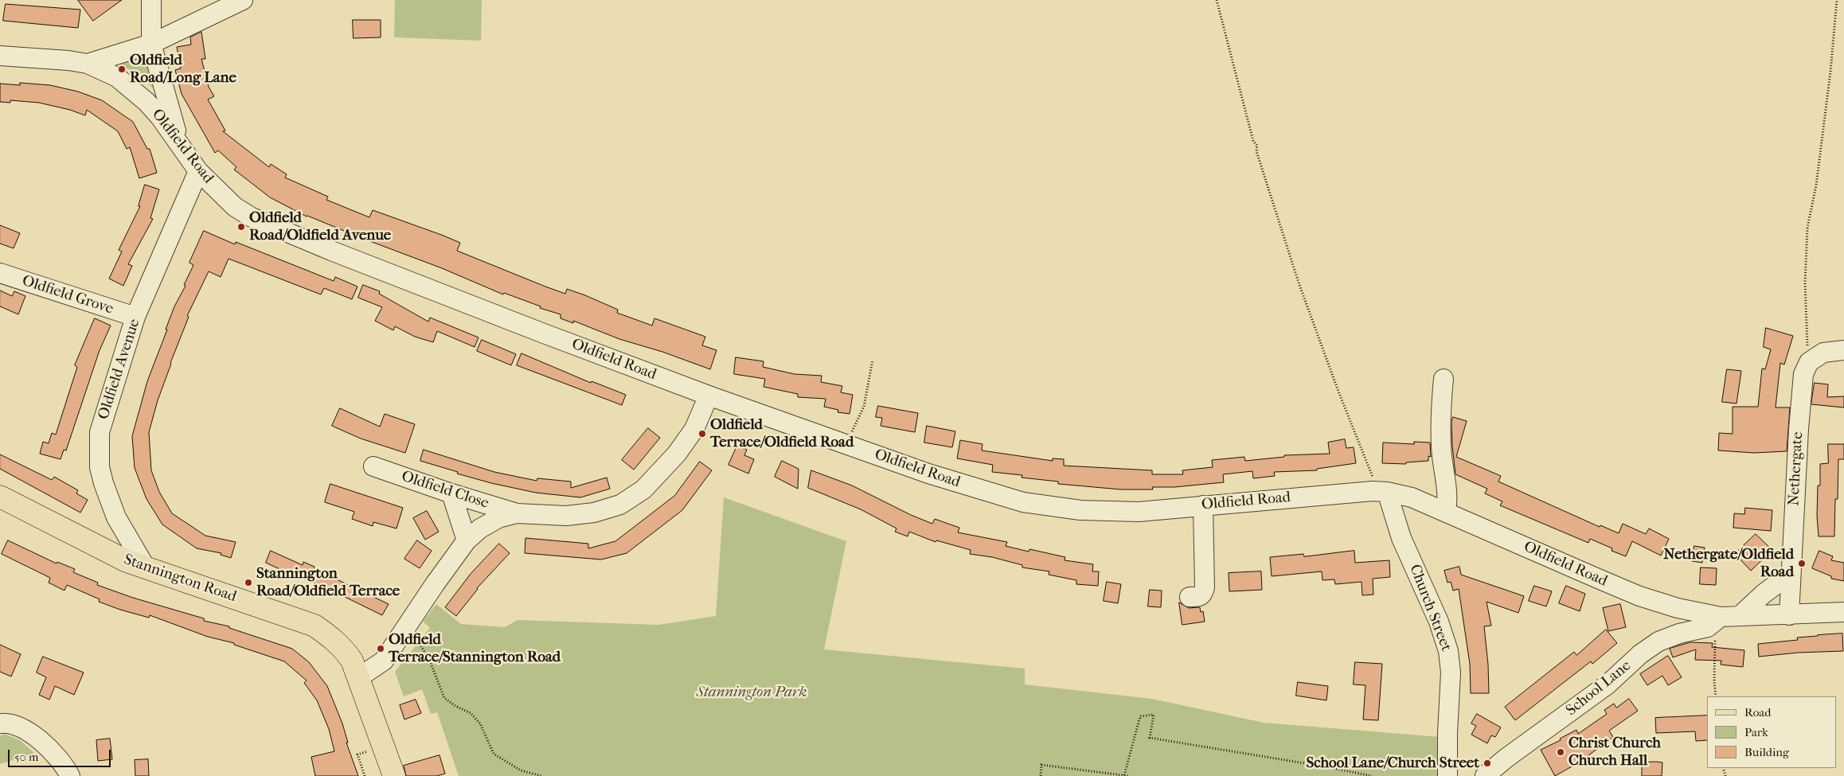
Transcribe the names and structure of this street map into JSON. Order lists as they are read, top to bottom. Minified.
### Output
{"streets":{"main road":["Stannington Road"],"street":["Oldfield Road","Oldfield Grove","Oldfield Avenue","Nethergate","Oldfield Close","Church Street","School Lane"]},"crossings":[["Oldfield Road","Oldfield Avenue"],["Oldfield Road","Nethergate"],["Oldfield Road","Church Street"],["Oldfield Road","School Lane"],["Oldfield Grove","Oldfield Avenue"],["Oldfield Avenue","Stannington Road"]],"parks":["Stannington Park"],"places":["Oldfield Road/Long Lane","Oldfield Road/Oldfield Avenue","Oldfield Terrace/Oldfield Road","Nethergate/Oldfield Road","Stannington Road/Oldfield Terrace","Oldfield Terrace/Stannington Road","Christ Church Church Hall","School Lane/Church Street"],"legend":["Road","Park","Building"],"scale_bar":"50 m"}
